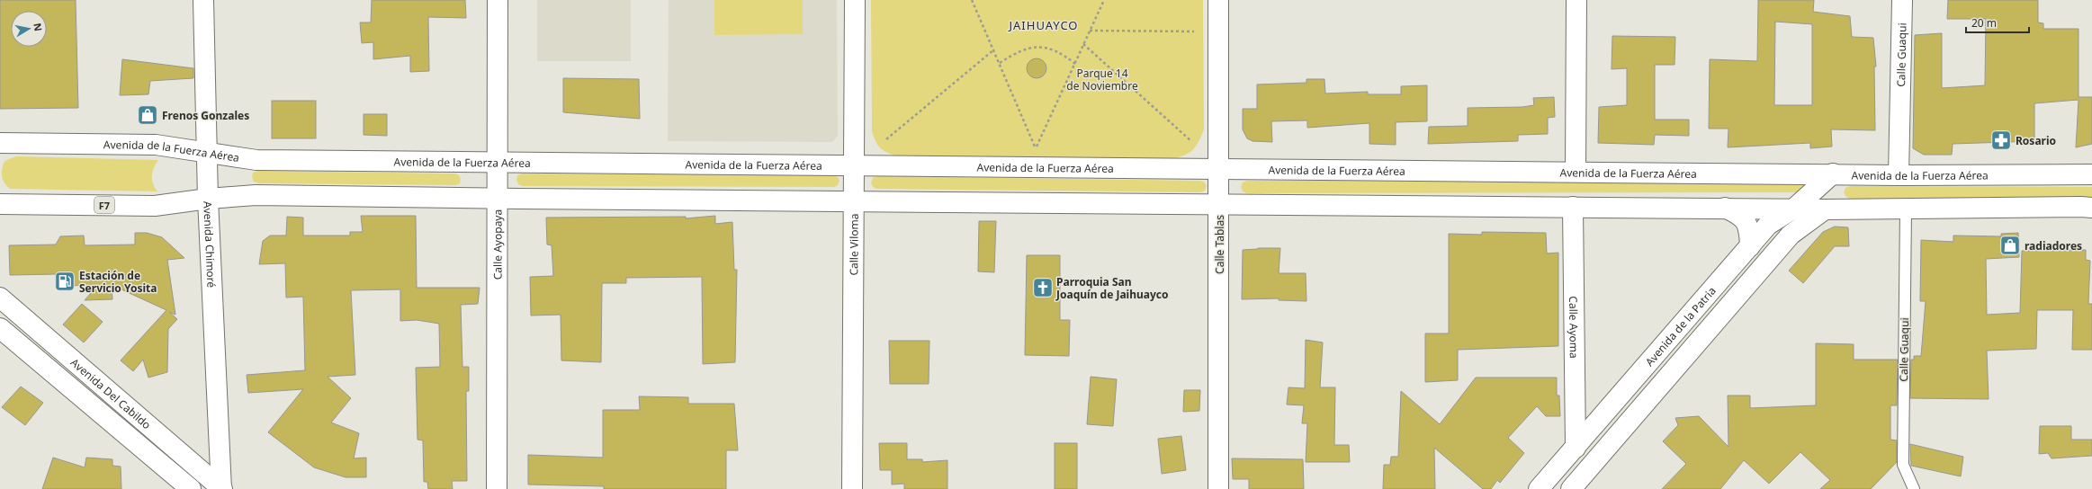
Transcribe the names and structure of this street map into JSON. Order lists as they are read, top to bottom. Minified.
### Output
{"streets":{"main road":["Calle Guaqui","Avenida de la Fuerza Aérea","F7","Avenida Chimoré","Calle Ayopaya","Calle Viloma","Calle Tablas","Avenida de la Patria","Calle Ayoma","Avenida Del Cabildo"]},"crossings":[["Calle Guaqui","Avenida de la Fuerza Aérea"],["Avenida de la Fuerza Aérea","Avenida Chimoré"],["Avenida de la Fuerza Aérea","Calle Ayopaya"],["Avenida de la Fuerza Aérea","Calle Viloma"],["Avenida de la Fuerza Aérea","Calle Tablas"],["Avenida de la Fuerza Aérea","Avenida de la Patria"],["F7","Avenida Chimoré"],["Avenida Chimoré","Avenida Del Cabildo"],["Avenida de la Patria","Calle Ayoma"]],"districts":["JAIHUAYCO"],"parks":["Parque 14 de Noviembre"],"places":{"shop":["Frenos Gonzales","radiadores"],"pharmacy":["Rosario"],"fuel station":["Estación de Servicio Yosita"],"church":["Parroquia San Joaquín de Jaihuayco"]},"scale_bar":"20 m","north":"right"}
